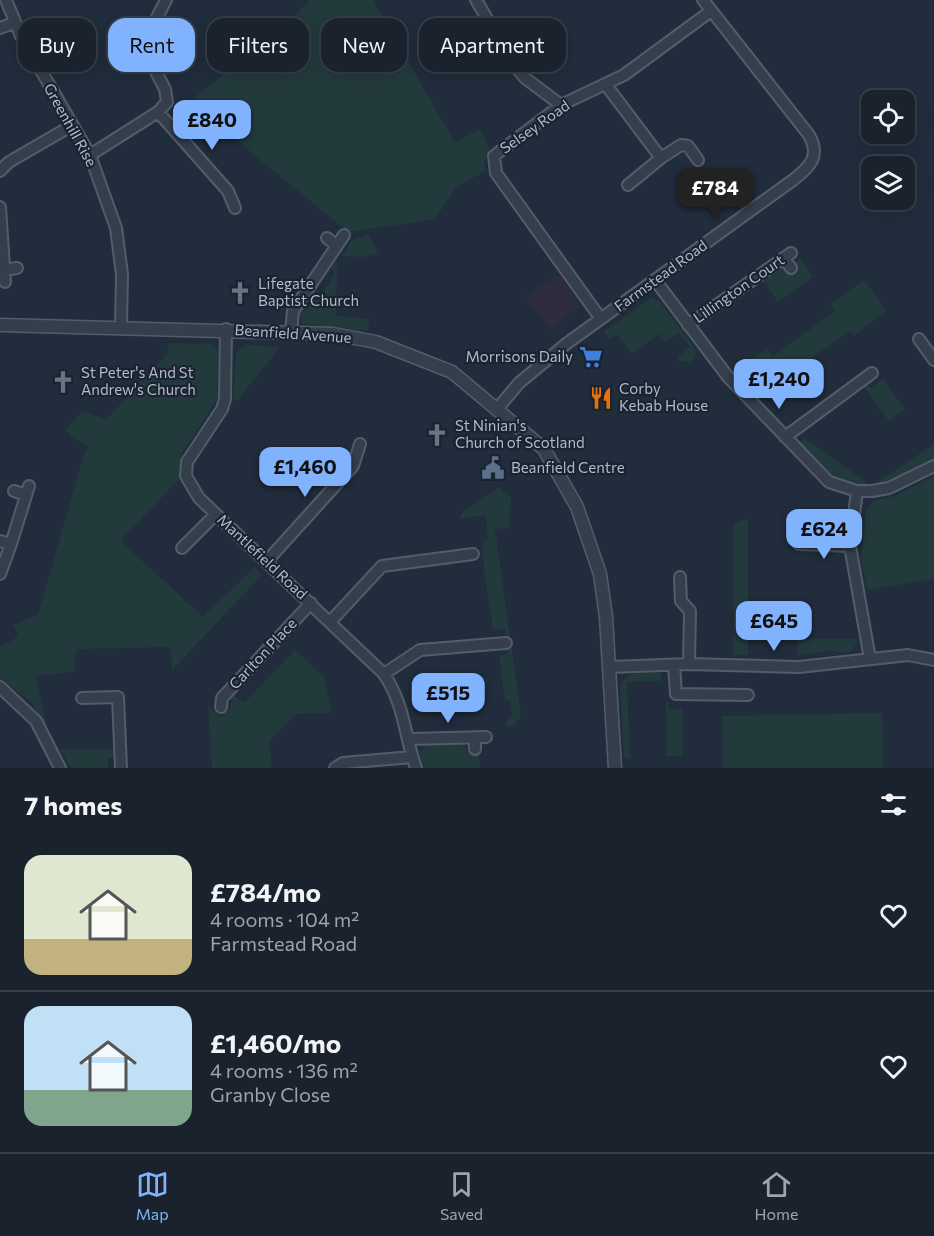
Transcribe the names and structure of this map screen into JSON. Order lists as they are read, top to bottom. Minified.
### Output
{"streets":{"street":["Greenhill Rise","Selsey Road","Farmstead Road","Lillington Court","Beanfield Avenue","Mantlefield Road","Carlton Place"]},"crossings":[["Greenhill Rise","Beanfield Avenue"],["Selsey Road","Farmstead Road"],["Farmstead Road","Beanfield Avenue"],["Beanfield Avenue","Mantlefield Road"],["Mantlefield Road","Carlton Place"]],"places":{"church":["Lifegate Baptist Church","St Peter's And St Andrew's Church","St Ninian's Church of Scotland"],"supermarket":["Morrisons Daily"],"restaurant":["Corby Kebab House"],"public building":["Beanfield Centre"]},"page":{"chip":["Buy","Rent","Filters","New","Apartment"],"price":["£840","£784","£1,240","£1,460","£624","£645","£515"],"heading":"7 homes","list":[{"name":"£784/mo","note":"4 rooms · 104 m² · Farmstead Road"},{"name":"£1,460/mo","note":"4 rooms · 136 m² · Granby Close"}],"tabs":["Map","Saved","Home"]}}
